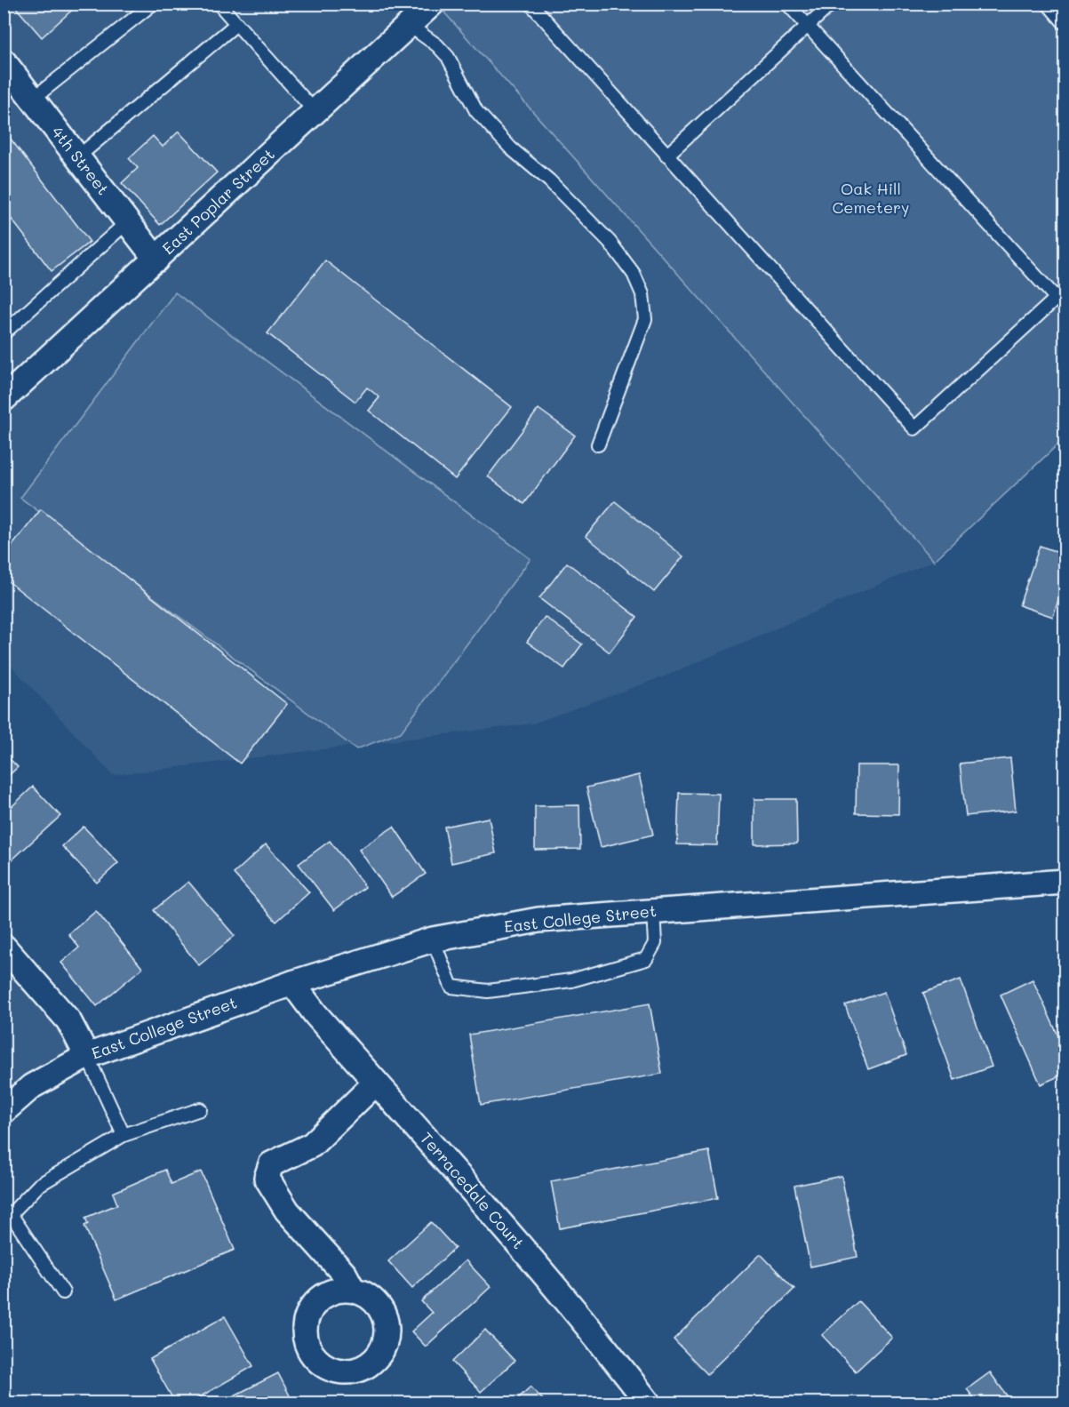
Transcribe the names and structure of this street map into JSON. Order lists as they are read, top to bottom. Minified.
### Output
{"streets":{"street":["4th Street","East Poplar Street","East College Street","Terracedale Court"]},"crossings":[["4th Street","East Poplar Street"],["East College Street","Terracedale Court"]],"parks":["Oak Hill Cemetery"]}
